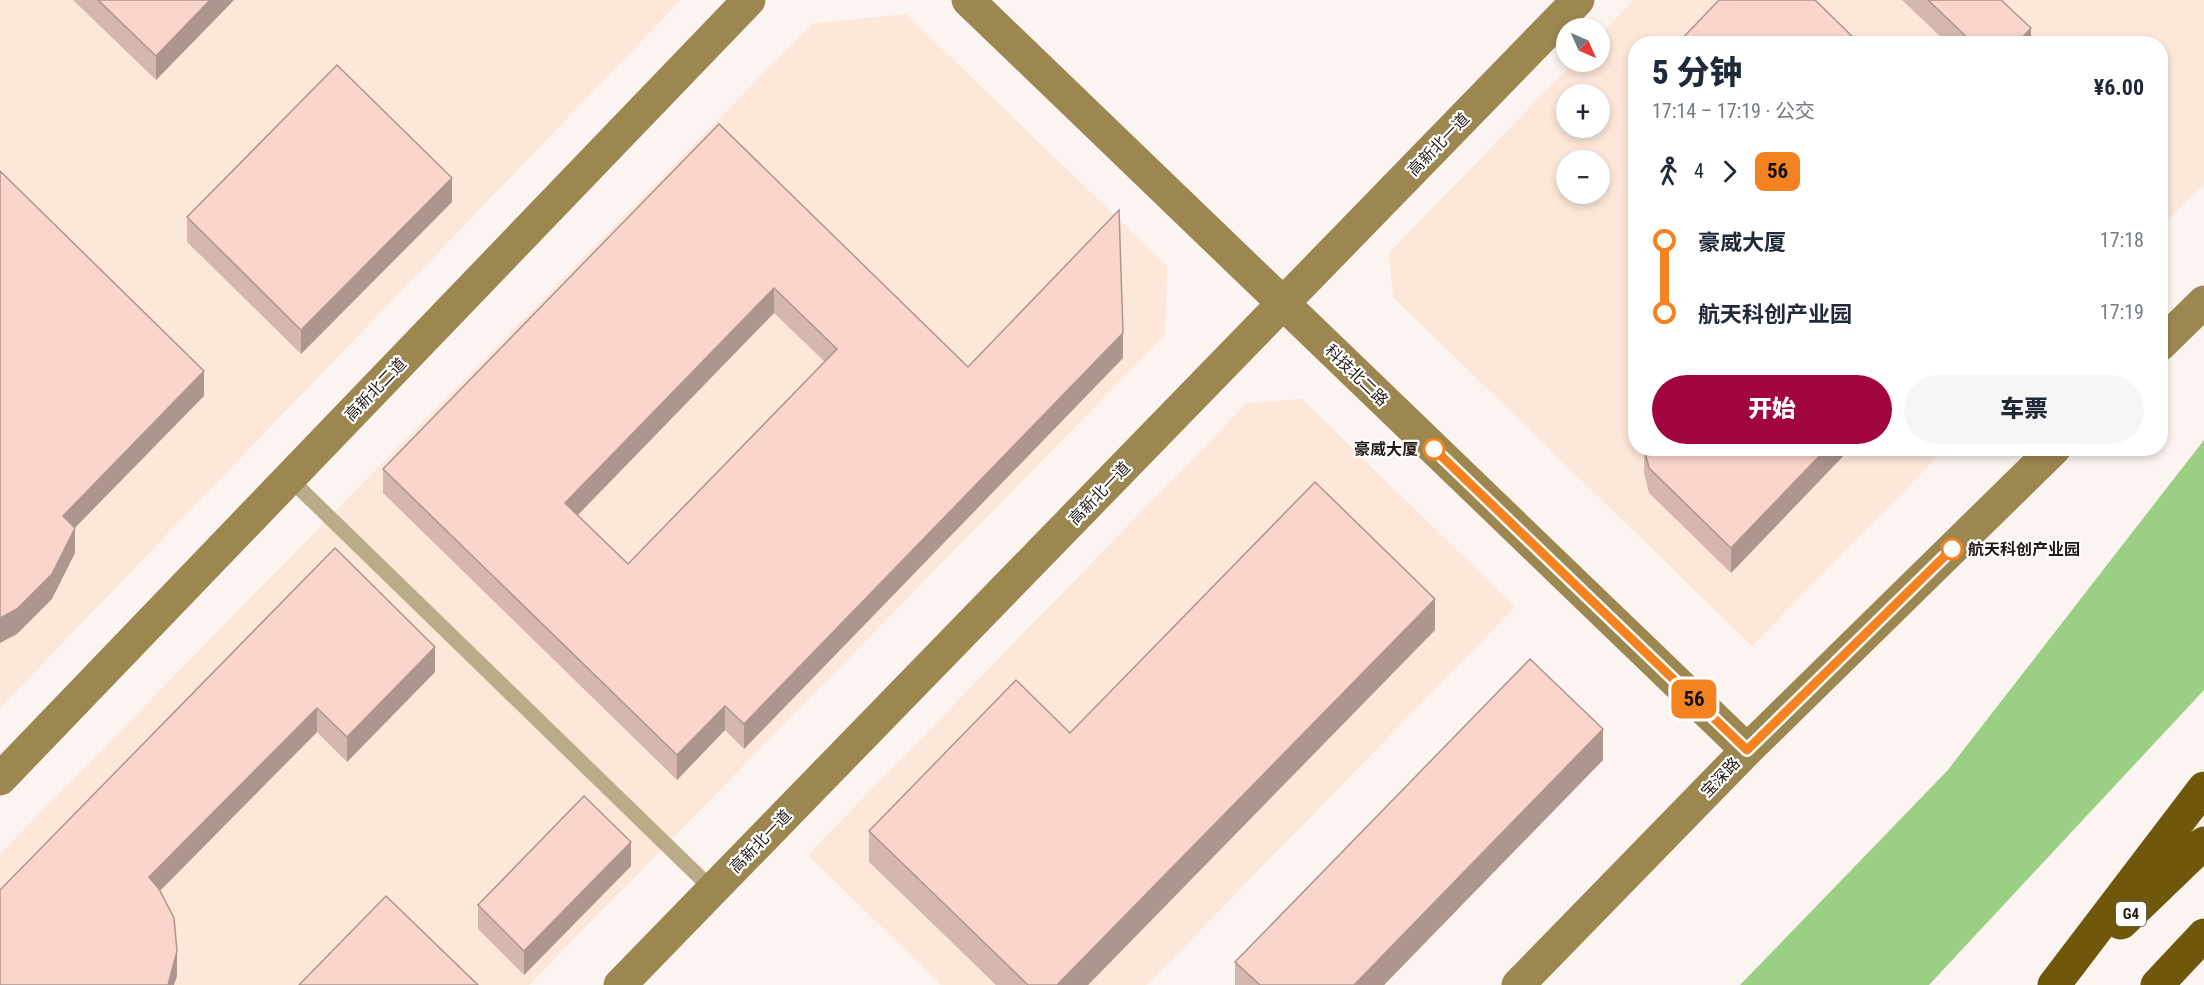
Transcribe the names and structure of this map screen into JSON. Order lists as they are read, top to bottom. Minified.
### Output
{"streets":{"highway":["G4"],"street":["高新北一道","科技北二路","高新北二道","宝深路"]},"crossings":[["高新北一道","科技北二路"],["科技北二路","宝深路"]],"places":["豪威大厦","航天科创产业园"],"lines":["bus line 56"],"north":"bottom right","page":{"on_map":"56","map_buttons":["+","−"],"heading":["5 分钟","17:14 – 17:19 · 公交","¥6.00"],"legs":["4","56"],"list":[{"name":"豪威大厦","value":"17:18"},{"name":"航天科创产业园","value":"17:19"}],"buttons":["开始","车票"]}}
